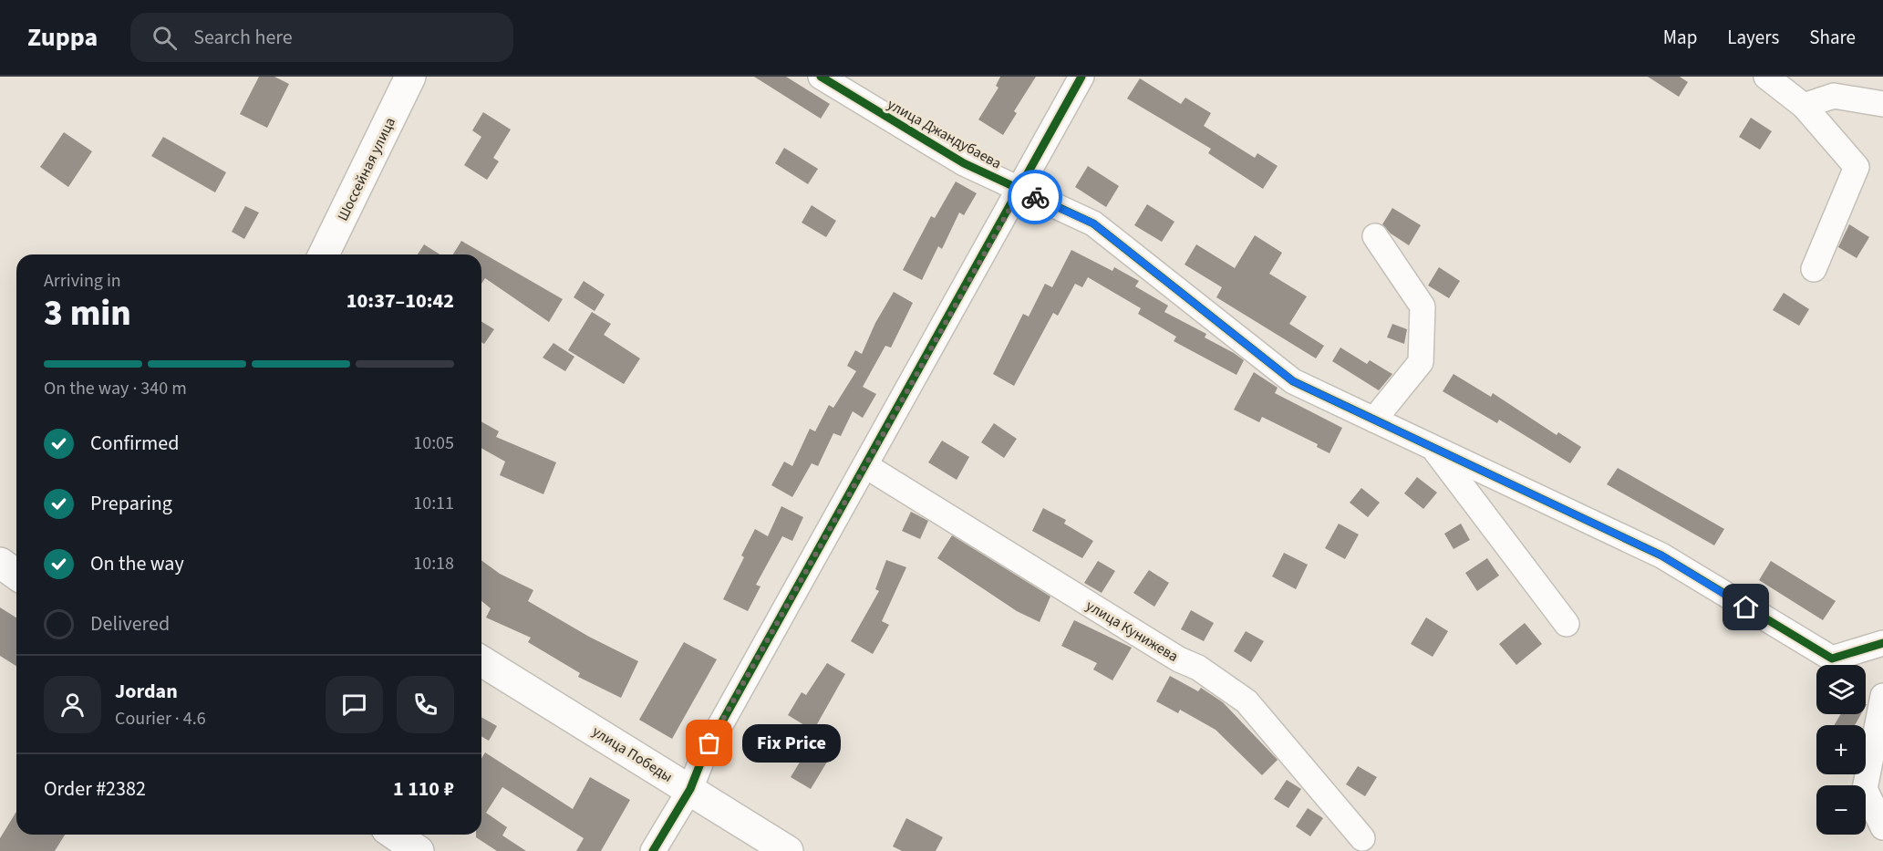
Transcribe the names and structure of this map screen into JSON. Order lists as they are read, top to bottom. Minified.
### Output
{"streets":{"main road":["Шоссейная улица","улица Победы"],"street":["улица Джандубаева","улица Кунижева"]},"places":["Fix Price"],"page":{"header":"Zuppa","search":"Search here","nav":["Map","Layers","Share"],"heading":["3 min","Arriving in","10:37–10:42"],"panel":["Jordan","Courier · 4.6","Order #2382","1 110 ₽"],"bar":"On the way · 340 m","list":[["Confirmed","10:05"],["Preparing","10:11"],["On the way","10:18"],"Delivered"],"map_buttons":["+","−"],"bubble":"Fix Price"}}
